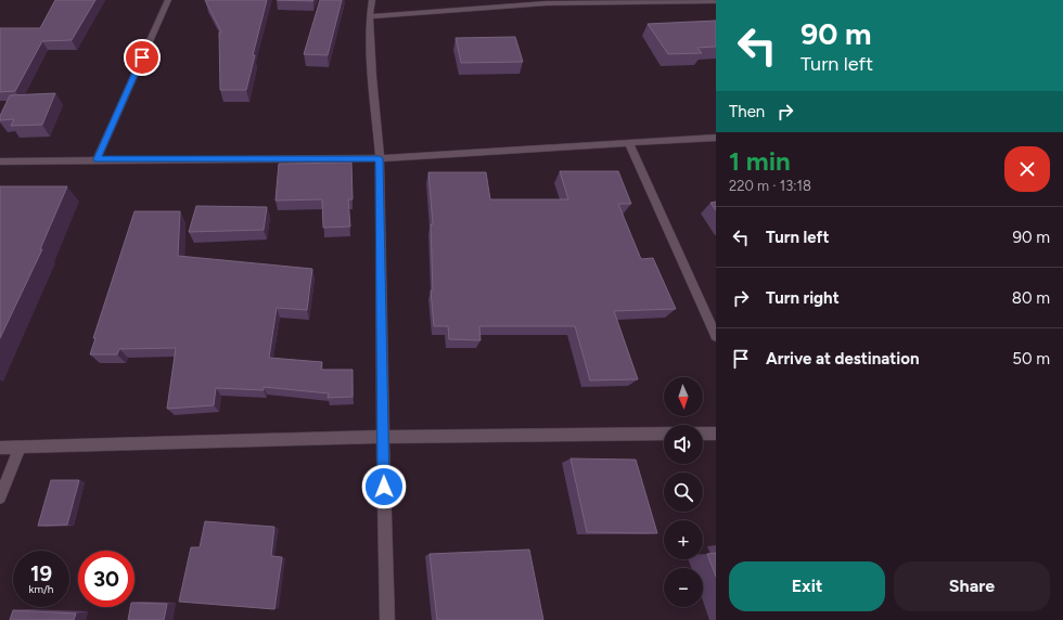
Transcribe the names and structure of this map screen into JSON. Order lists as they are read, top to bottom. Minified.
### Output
{"north":"bottom","page":{"turn":["90 m","Turn left"],"then":"Then","heading":["1 min","220 m · 13:18"],"list":[{"name":"Turn left","value":"90 m"},{"name":"Turn right","value":"80 m"},{"name":"Arrive at destination","value":"50 m"}],"map_buttons":["+","−"],"speed":"19 km/h","limit":"30","buttons":["Exit","Share"]}}
